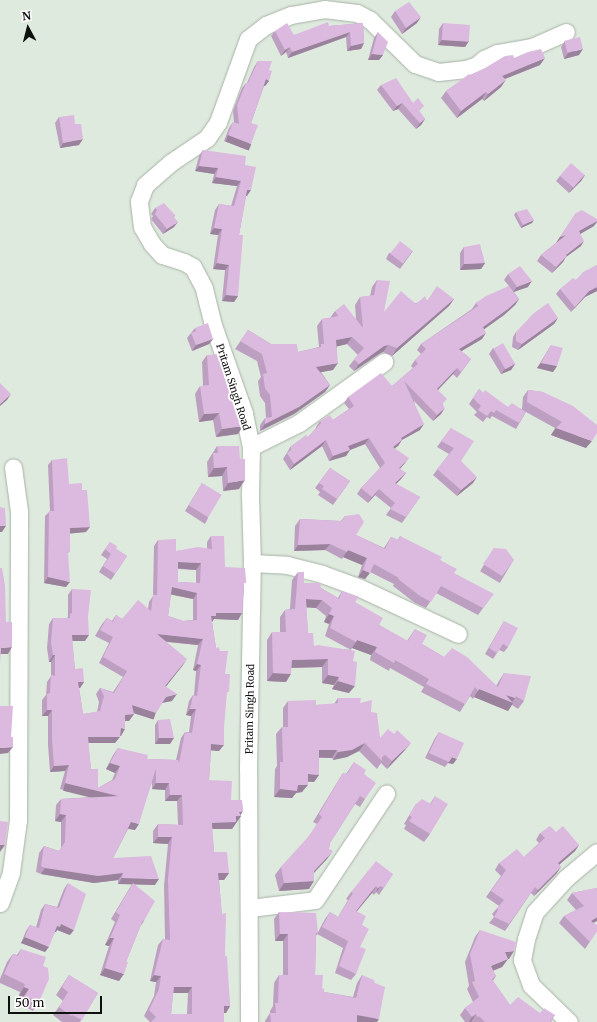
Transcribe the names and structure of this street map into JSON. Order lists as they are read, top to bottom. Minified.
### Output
{"streets":{"street":["Pritam Singh Road"]},"scale_bar":"50 m","north":"top"}
